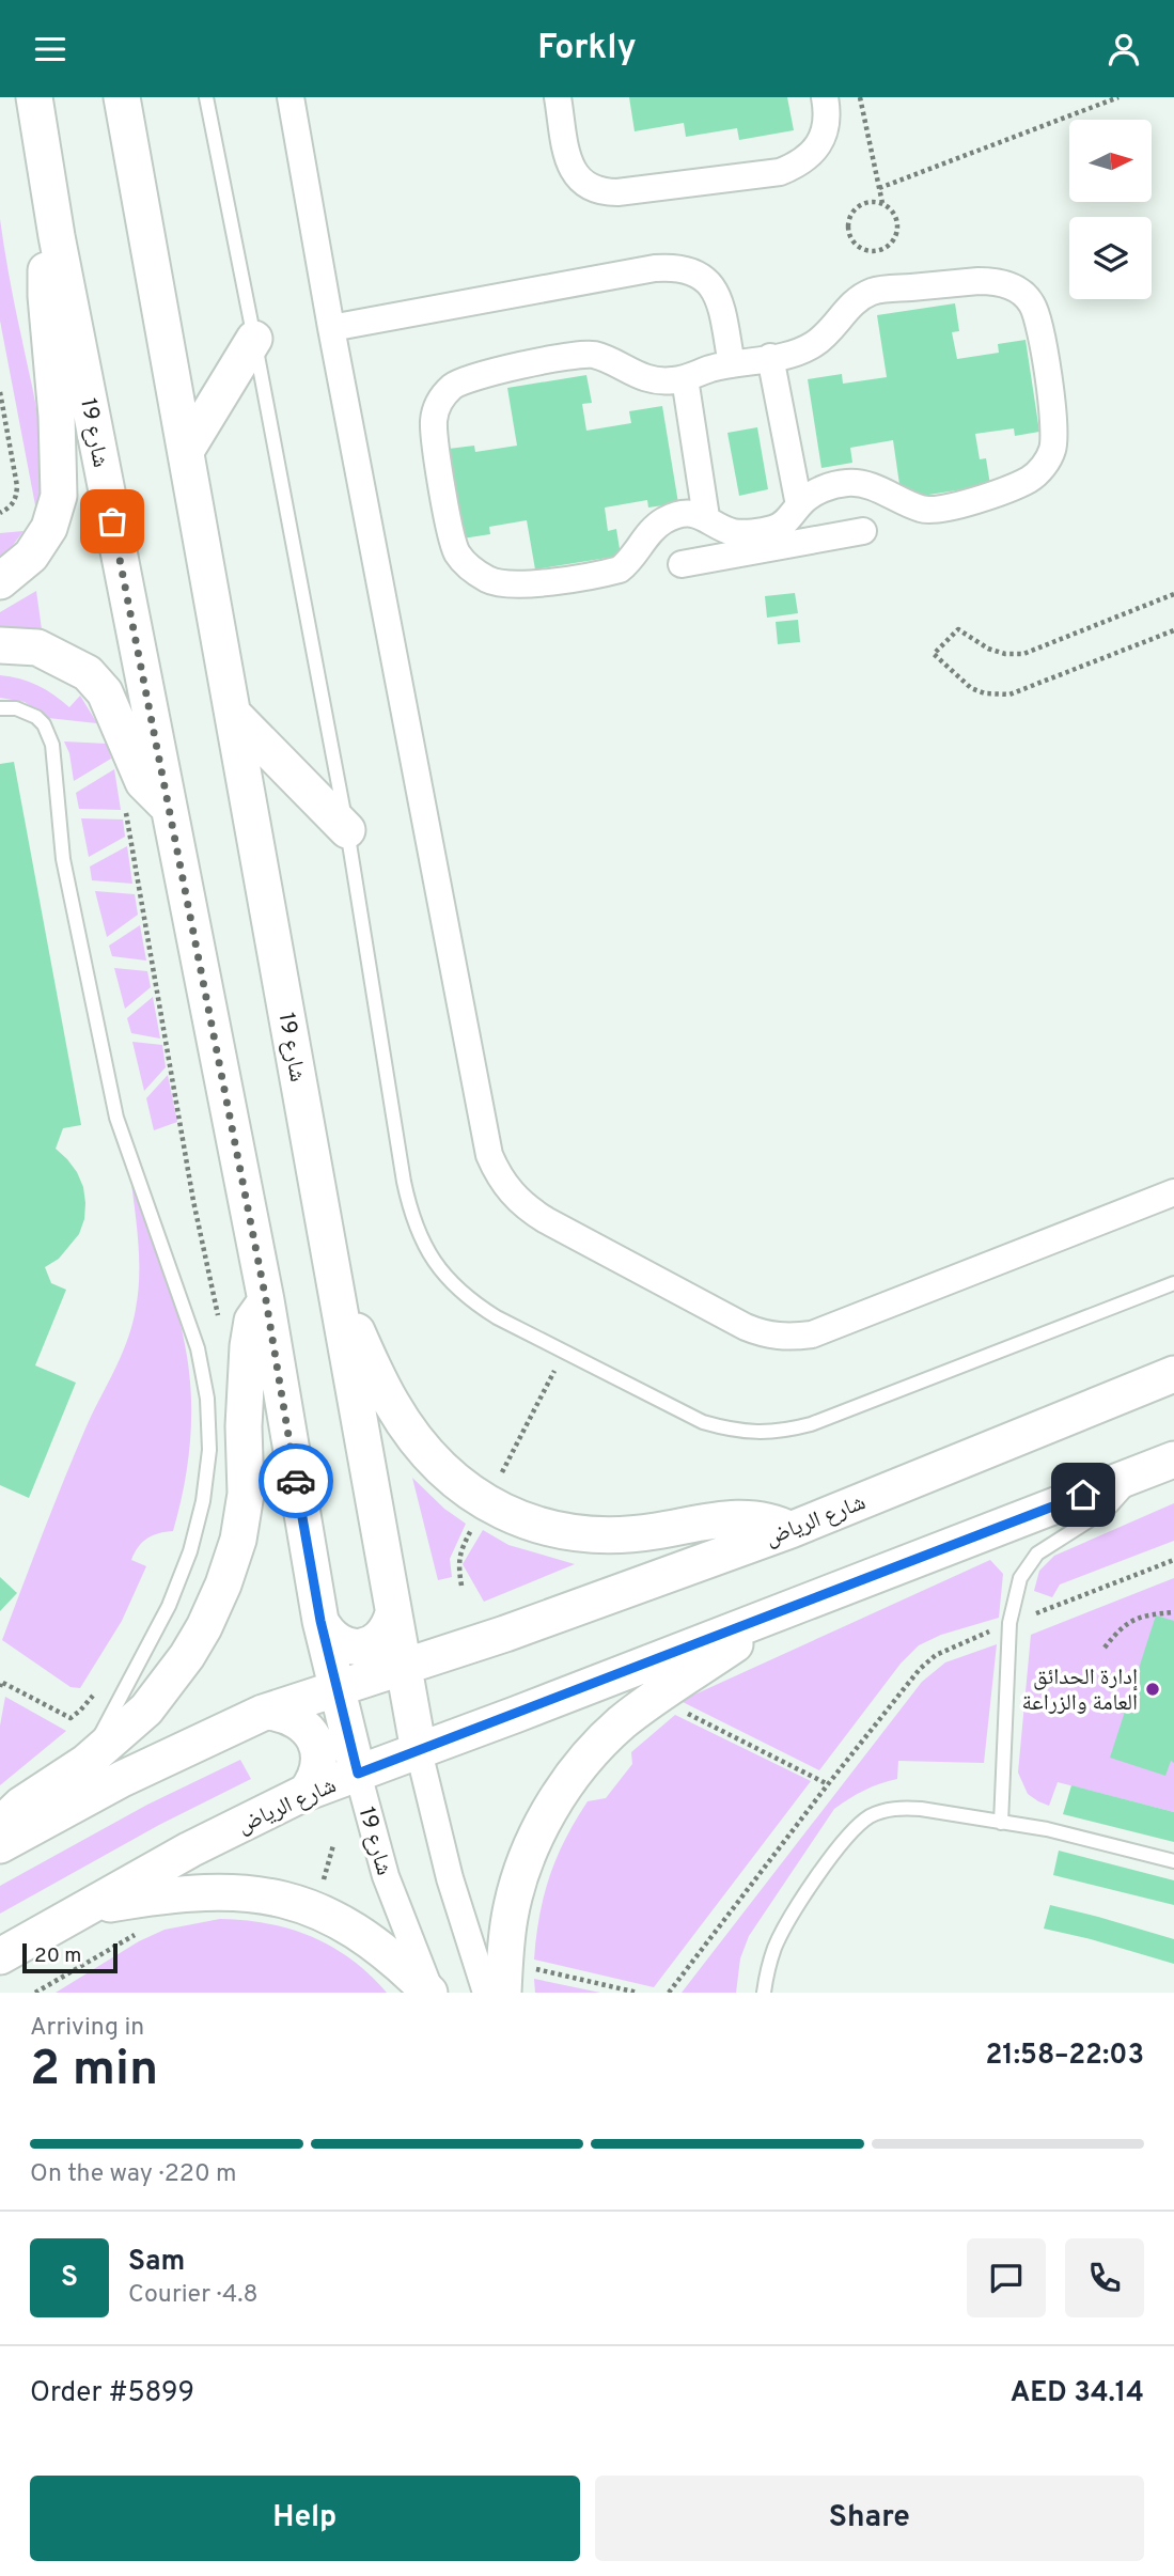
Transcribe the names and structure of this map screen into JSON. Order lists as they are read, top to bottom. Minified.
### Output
{"streets":{"main road":["شارع 19","شارع الرياض"]},"crossings":[["شارع 19","شارع الرياض"]],"places":["إدارة الحدائق العامة والزراعة"],"scale_bar":"20 m","north":"right","page":{"header":"Forkly","scale":"20 m","heading":["2 min","Arriving in","21:58–22:03"],"panel":["Sam","Courier · 4.8","Order #5899","AED 34.14"],"bar":"On the way · 220 m","round":"S","buttons":["Help","Share"]}}
